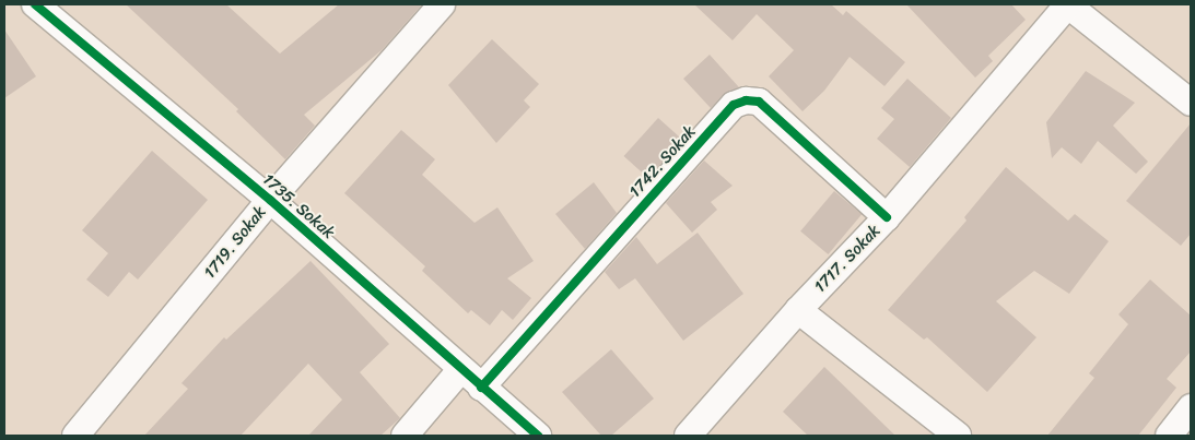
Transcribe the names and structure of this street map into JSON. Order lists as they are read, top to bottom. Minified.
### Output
{"streets":{"street":["1742. Sokak","1735. Sokak","1719. Sokak","1717. Sokak"]},"crossings":[["1742. Sokak","1735. Sokak"],["1742. Sokak","1717. Sokak"],["1735. Sokak","1719. Sokak"]]}
